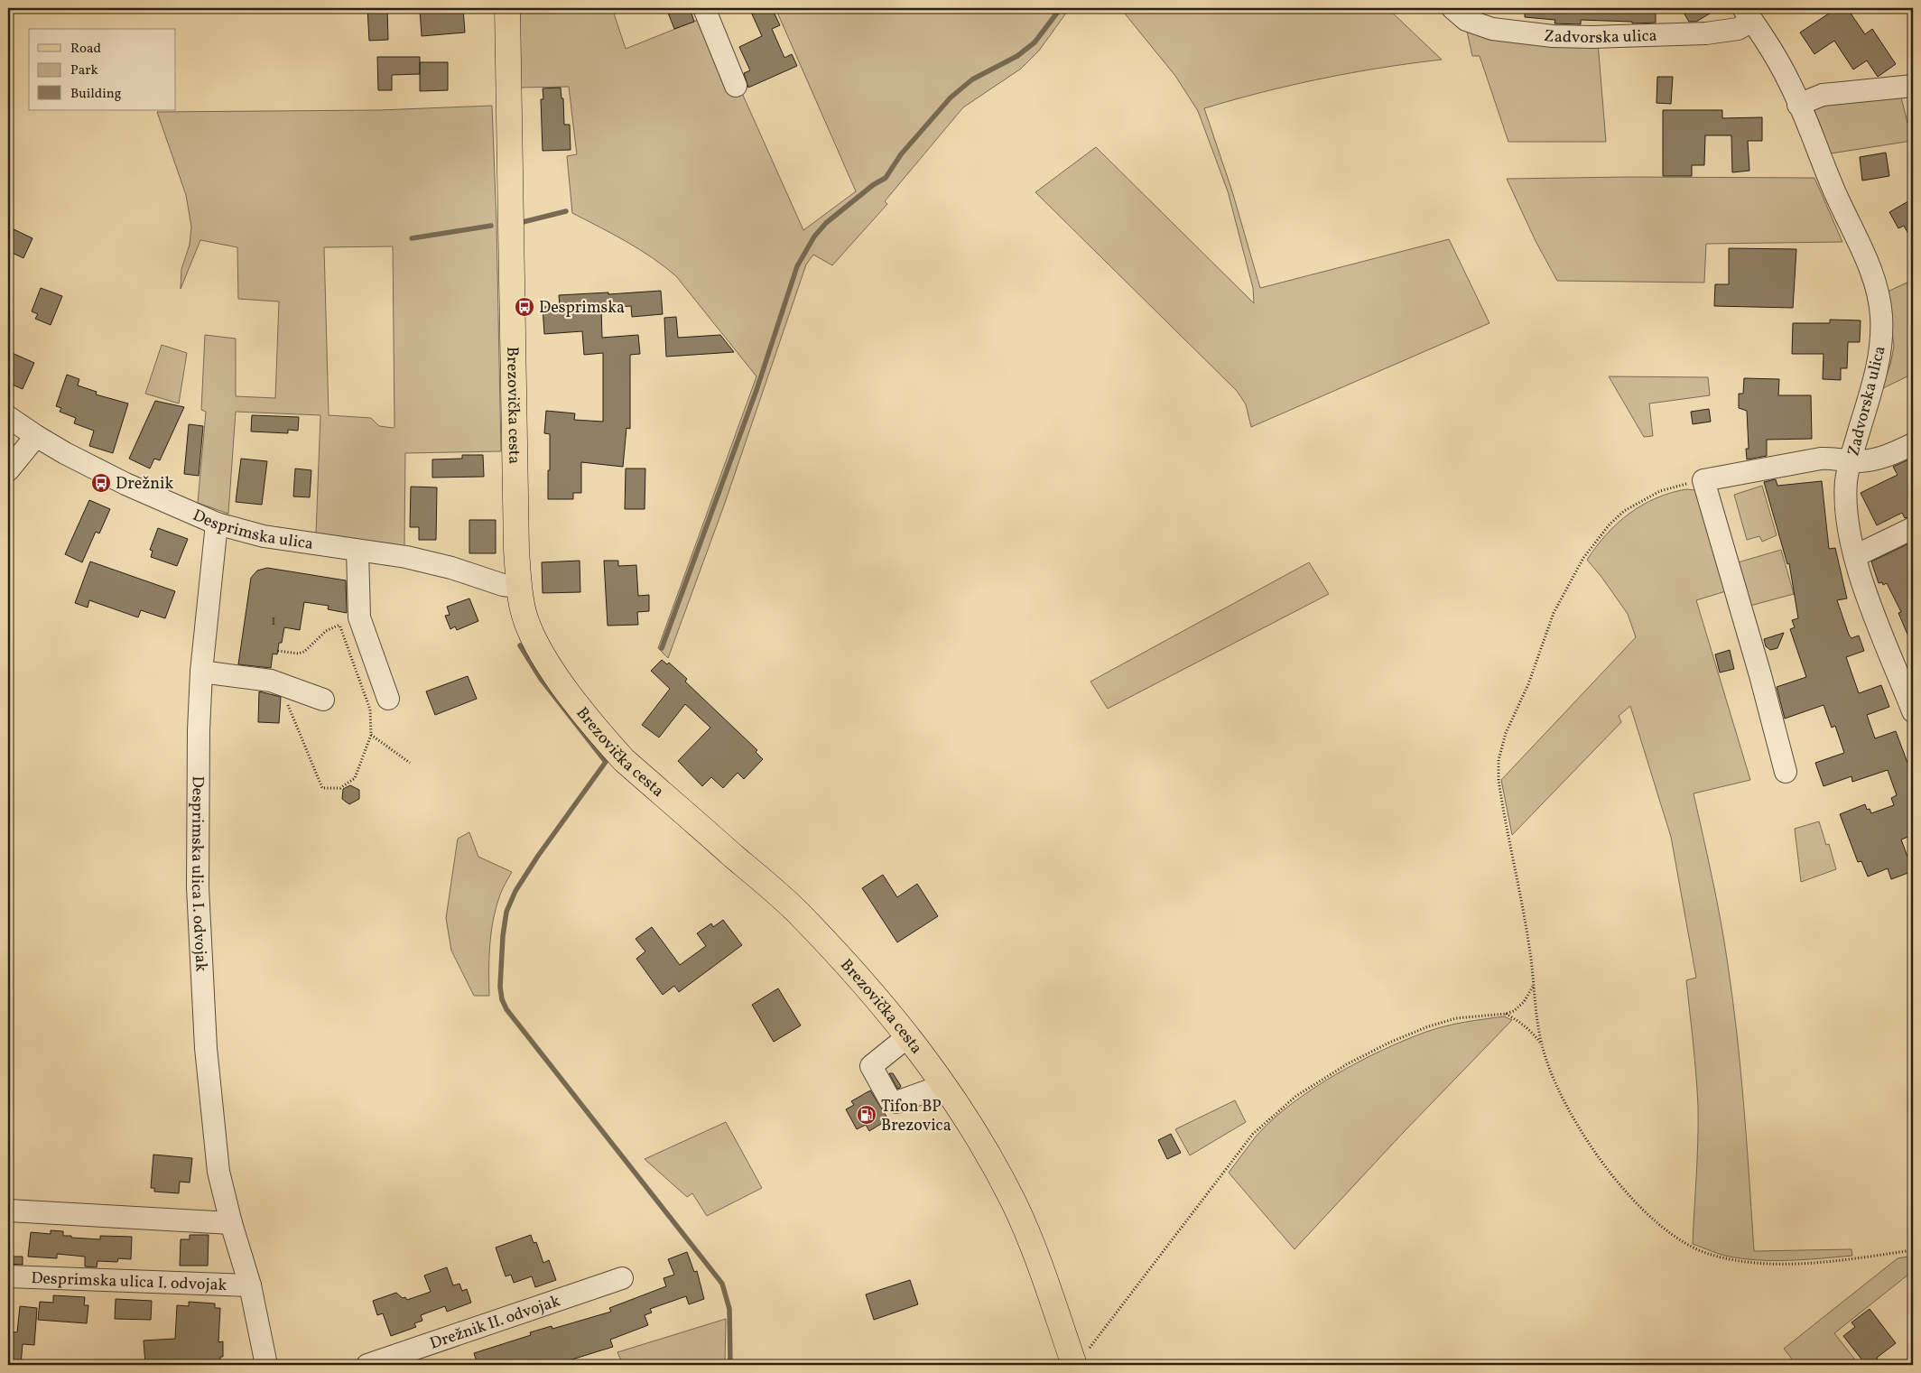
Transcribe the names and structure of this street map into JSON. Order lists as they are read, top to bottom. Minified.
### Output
{"streets":{"main road":["Brezovička cesta"],"street":["Zadvorska ulica","Desprimska ulica","Desprimska ulica I. odvojak","Drežnik II. odvojak"]},"crossings":[["Brezovička cesta","Desprimska ulica"],["Desprimska ulica","Desprimska ulica I. odvojak"]],"places":{"bus stop":["Desprimska","Drežnik"],"fuel station":["Tifon BP Brezovica"]},"house_numbers":["1"],"legend":["Road","Park","Building"]}
